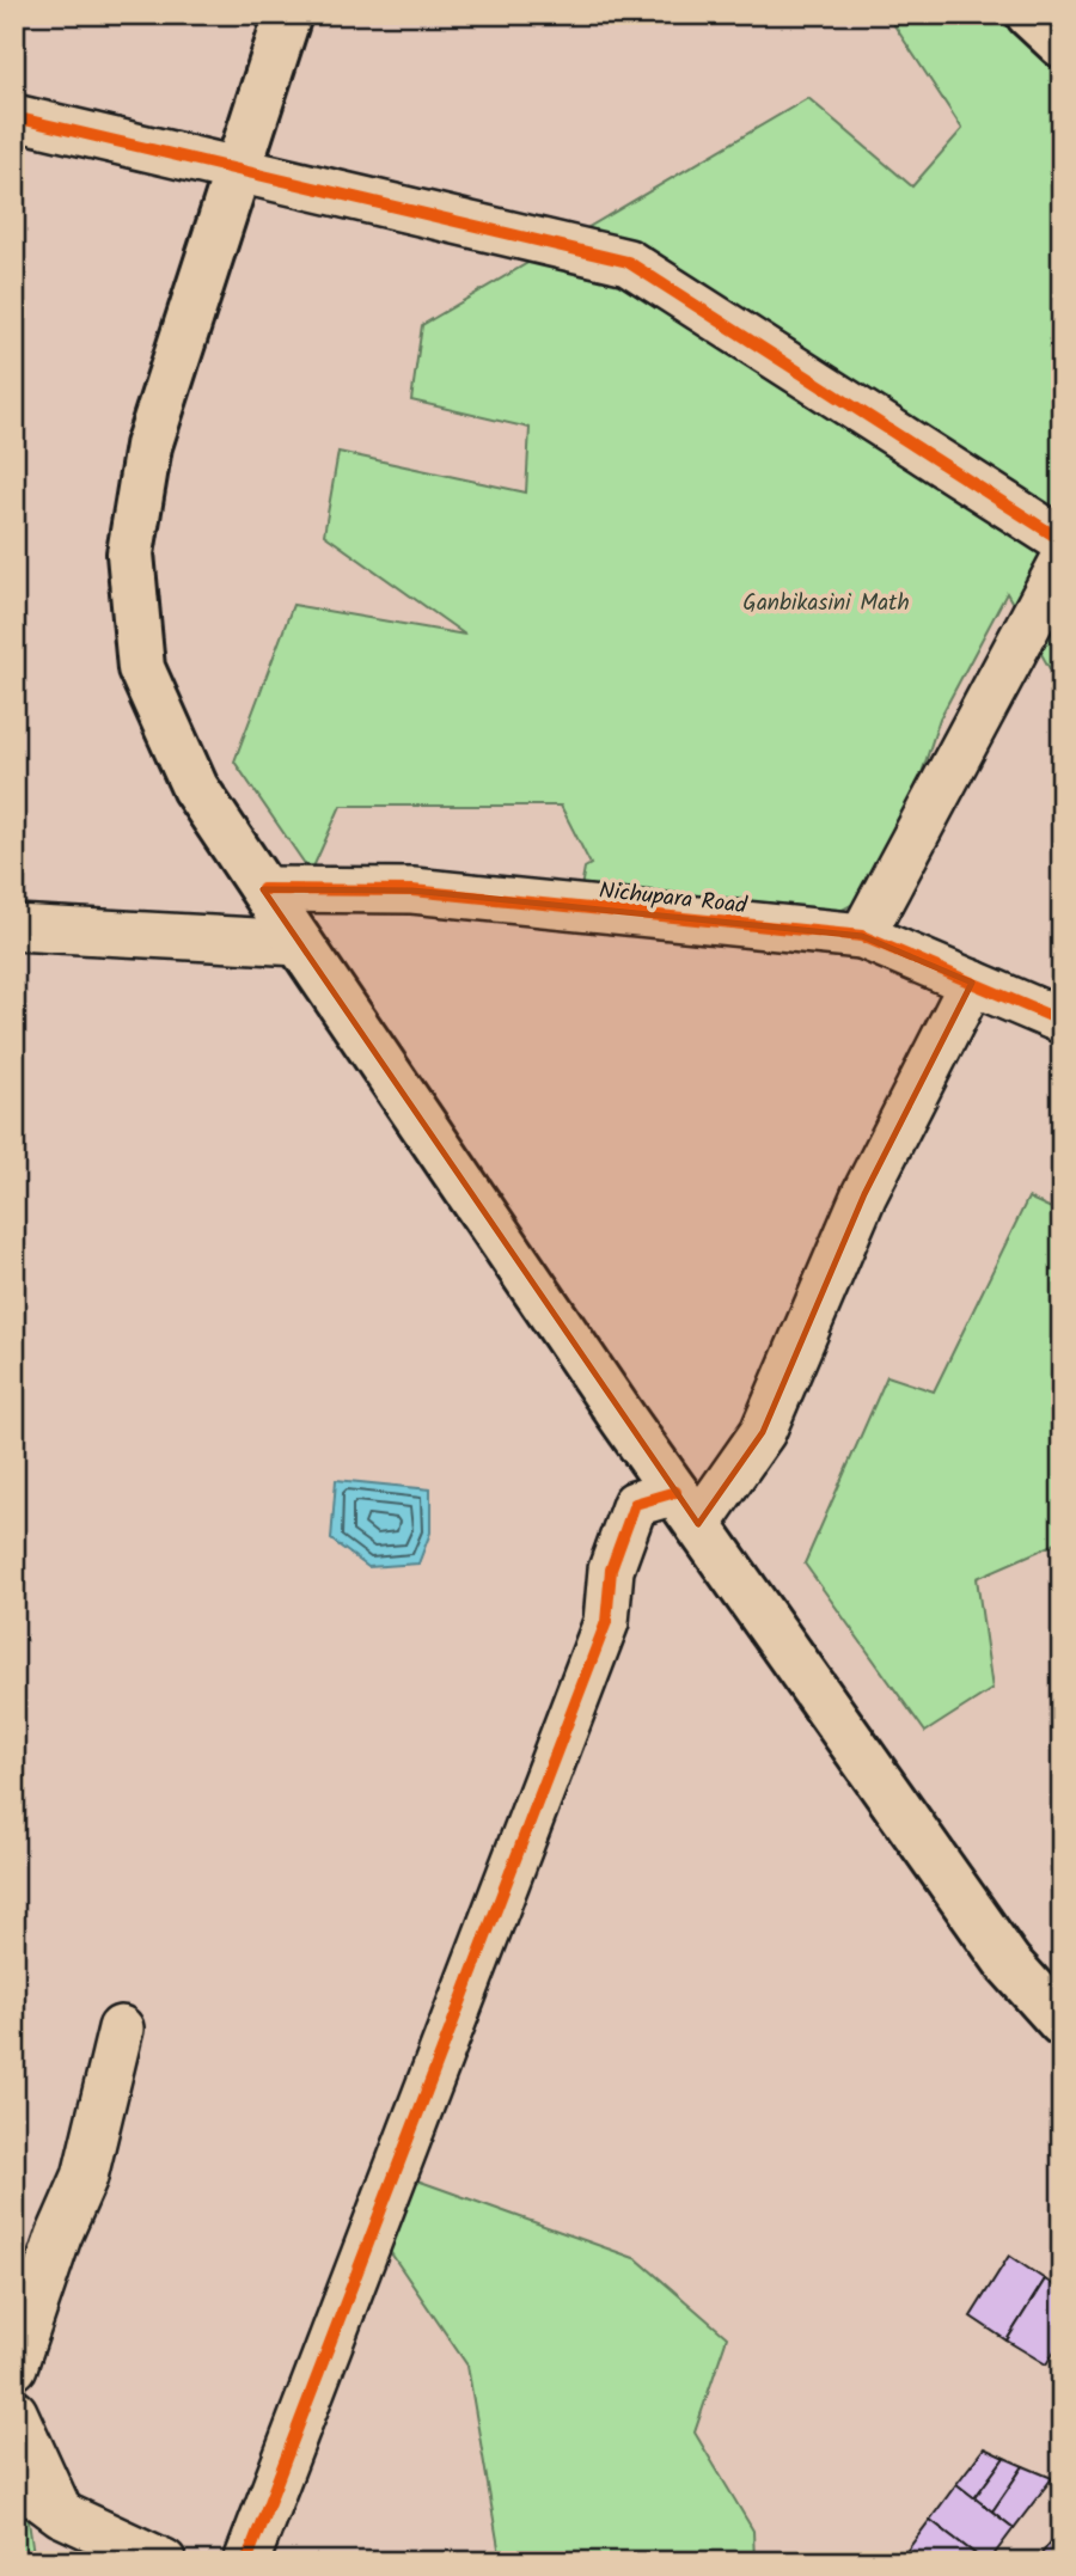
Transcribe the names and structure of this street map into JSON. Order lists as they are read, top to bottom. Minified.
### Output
{"streets":{"street":["Nichupara Road"]},"parks":["Ganbikasini Math"]}
